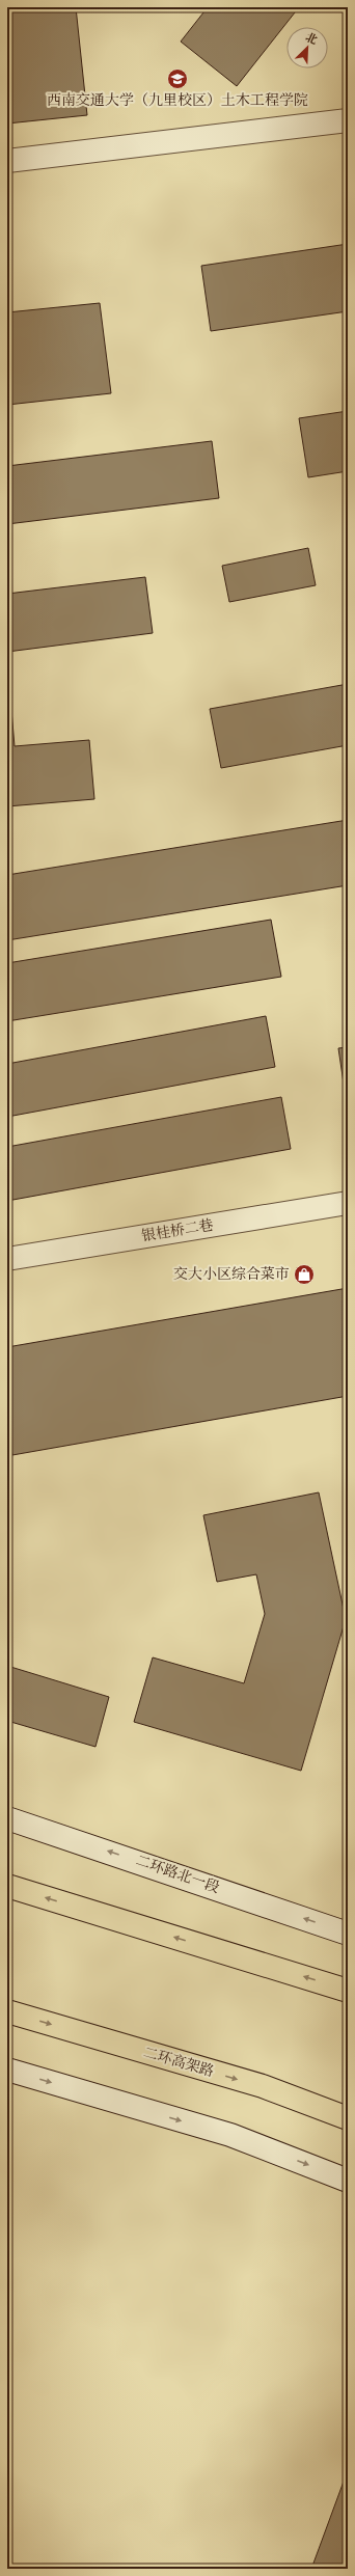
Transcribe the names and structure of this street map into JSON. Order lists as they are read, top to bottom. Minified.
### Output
{"streets":{"highway":["二环高架路"],"main road":["银桂桥二巷","二环路北一段"]},"one_way":["二环路北一段"],"places":{"school or university":["西南交通大学（九里校区）土木工程学院"],"shop":["交大小区综合菜市"]},"north":"top right"}
